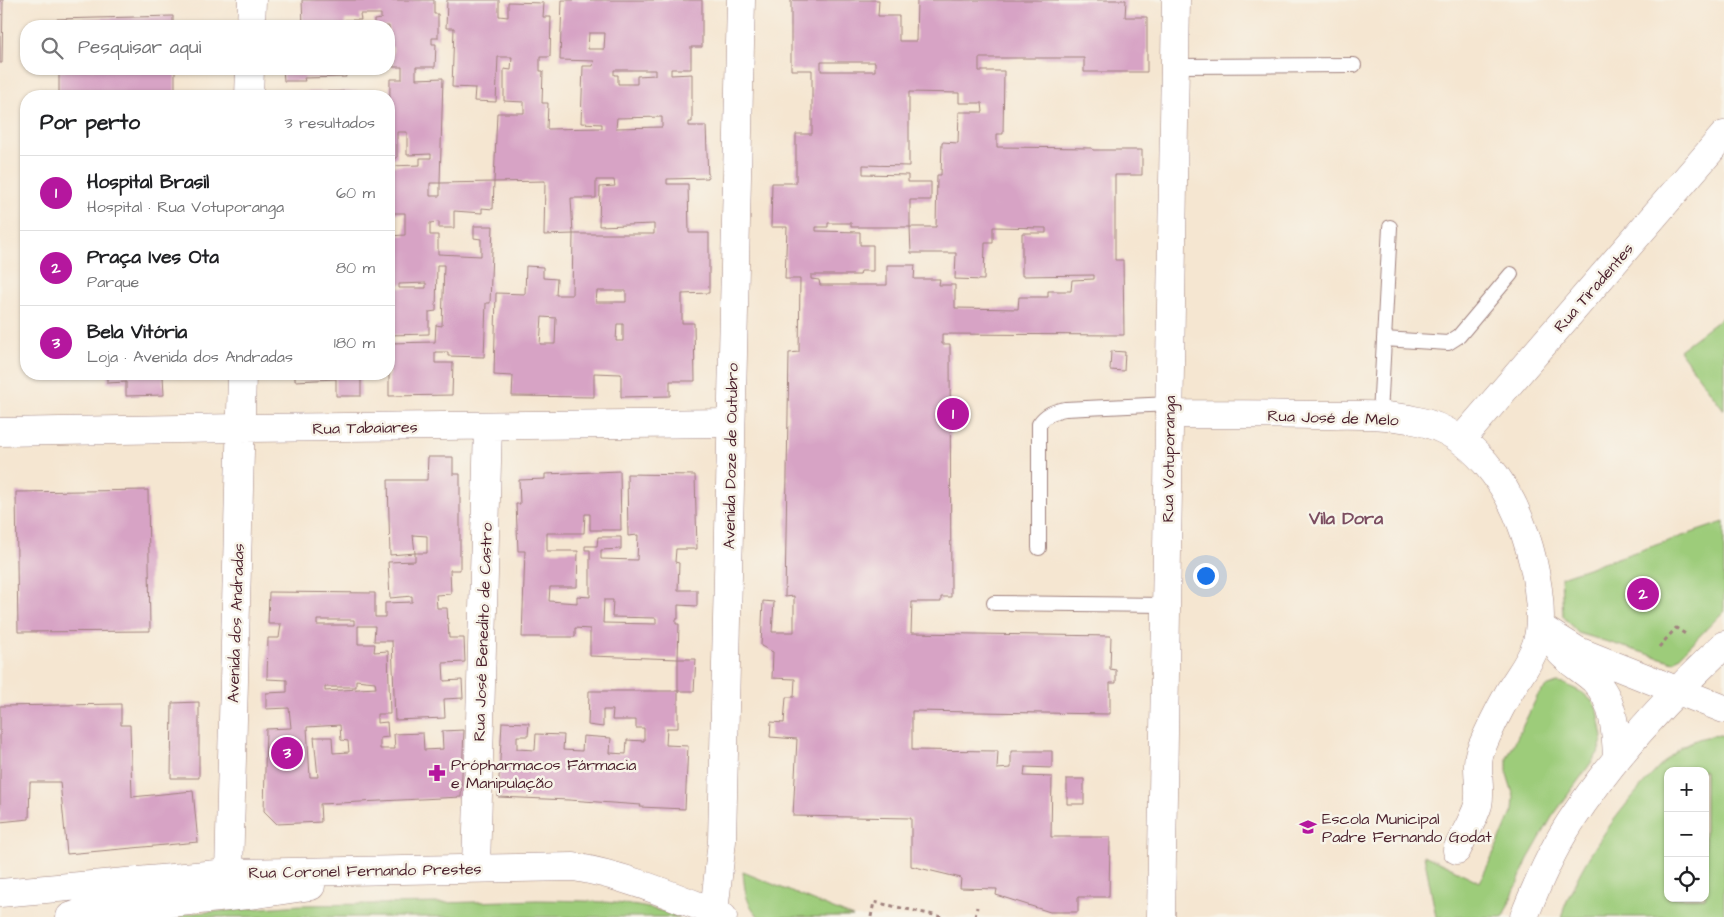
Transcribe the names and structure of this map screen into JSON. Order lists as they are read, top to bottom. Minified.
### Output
{"streets":{"street":["Rua Tiradentes","Rua José de Melo","Rua Tabaiares","Avenida Doze de Outubro","Rua Votuporanga","Avenida dos Andradas","Rua José Benedito de Castro","Rua Coronel Fernando Prestes"]},"crossings":[["Rua Tiradentes","Rua José de Melo"],["Rua José de Melo","Rua Votuporanga"],["Rua Tabaiares","Avenida Doze de Outubro"],["Rua Tabaiares","Avenida dos Andradas"],["Rua Tabaiares","Rua José Benedito de Castro"],["Avenida Doze de Outubro","Rua Coronel Fernando Prestes"],["Avenida dos Andradas","Rua Coronel Fernando Prestes"],["Rua José Benedito de Castro","Rua Coronel Fernando Prestes"]],"districts":["Vila Dora"],"places":{"pharmacy":["Própharmacos Fármacia e Manipulação"],"school or university":["Escola Municipal Padre Fernando Godat"]},"page":{"search":"Pesquisar aqui","heading":["Por perto","3 resultados"],"list":[{"mark":"1","name":"Hospital Brasil","note":"Hospital · Rua Votuporanga","value":"60 m"},{"mark":"2","name":"Praça Ives Ota","note":"Parque","value":"80 m"},{"mark":"3","name":"Bela Vitória","note":"Loja · Avenida dos Andradas","value":"180 m"}],"pins":["1","2","3"],"map_buttons":["+","−"]}}
